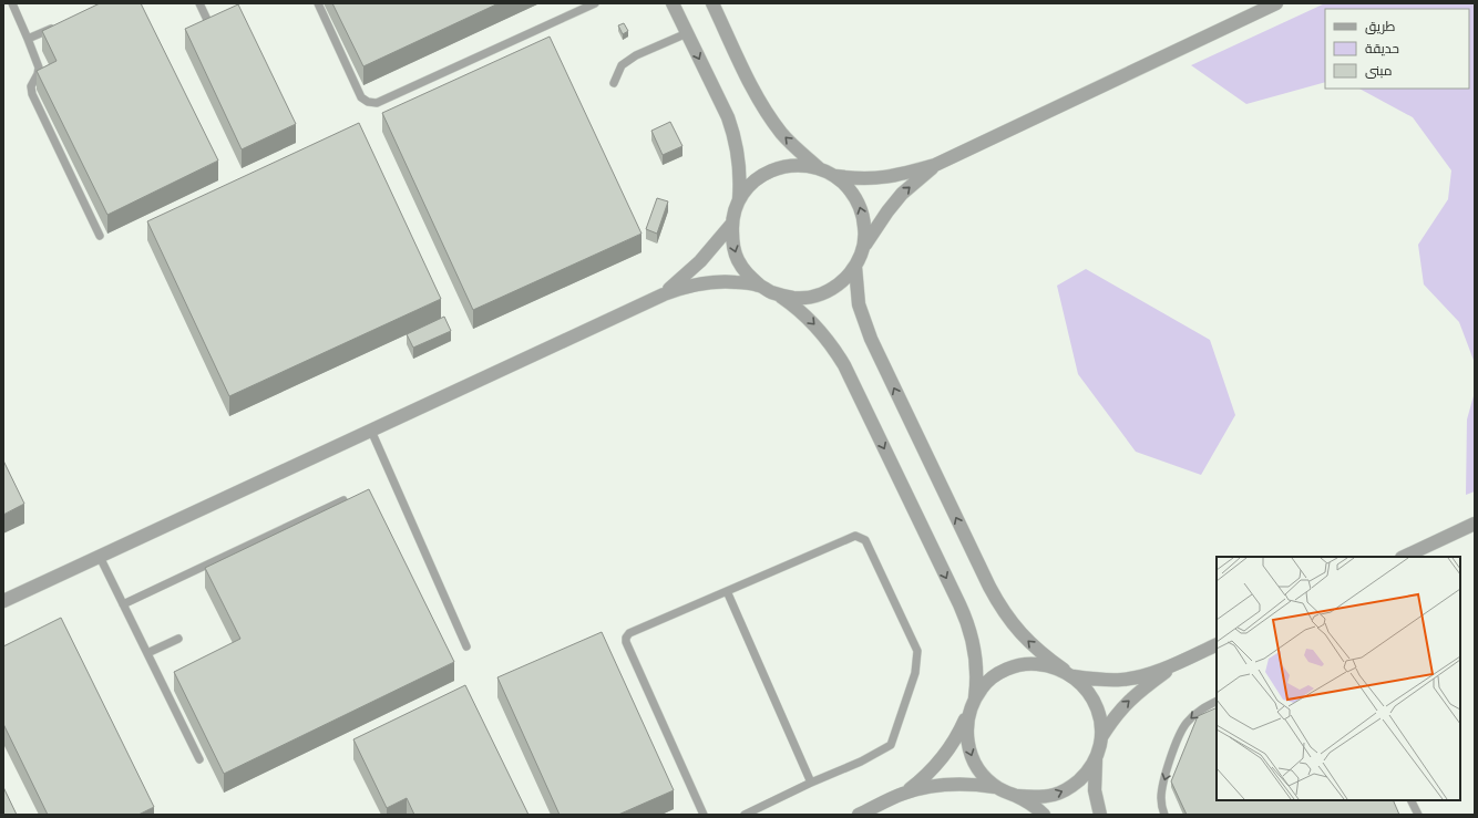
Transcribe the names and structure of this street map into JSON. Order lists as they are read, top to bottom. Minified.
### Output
{"legend":["طريق","حديقة","مبنى"]}
